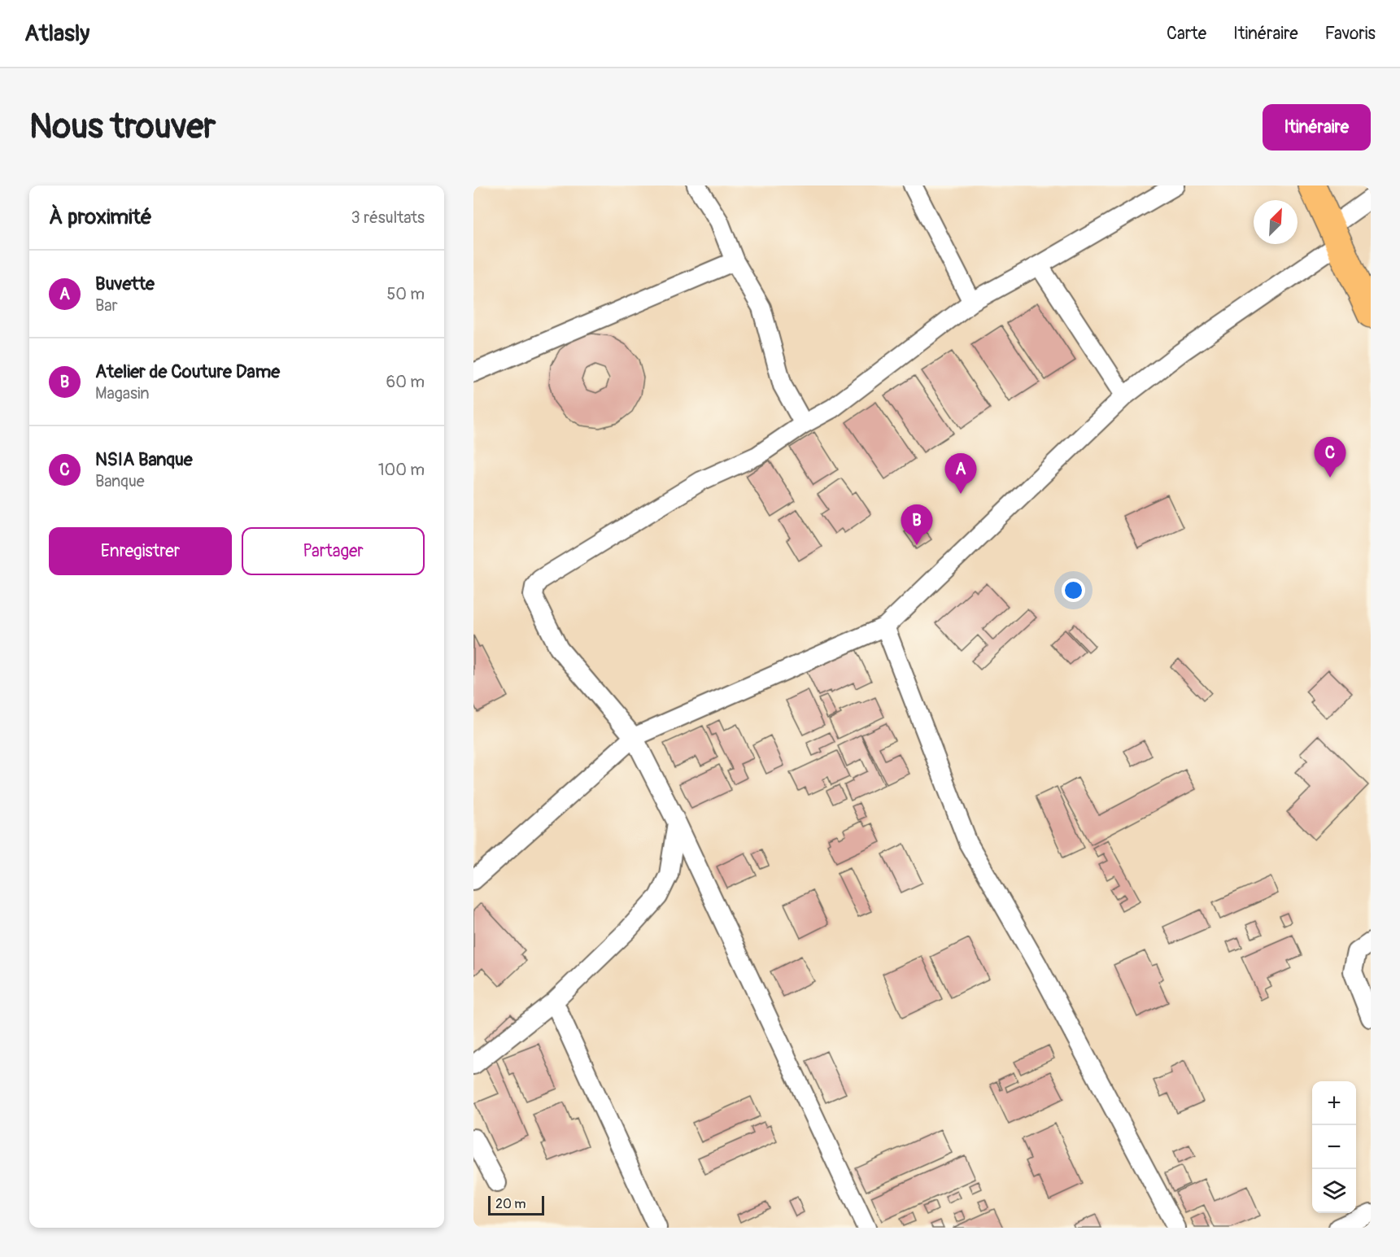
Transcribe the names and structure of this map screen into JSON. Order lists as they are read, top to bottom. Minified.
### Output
{"scale_bar":"20 m","north":"top right","page":{"header":"Atlasly","nav":["Carte","Itinéraire","Favoris"],"buttons":["Itinéraire",["Enregistrer","Partager"]],"title":"Nous trouver","heading":["À proximité","3 résultats"],"list":[{"mark":"A","name":"Buvette","note":"Bar","value":"50 m"},{"mark":"B","name":"Atelier de Couture Dame","note":"Magasin","value":"60 m"},{"mark":"C","name":"NSIA Banque","note":"Banque","value":"100 m"}],"pins":["C","A","B"],"map_buttons":["+","−"],"scale":"20 m"}}
